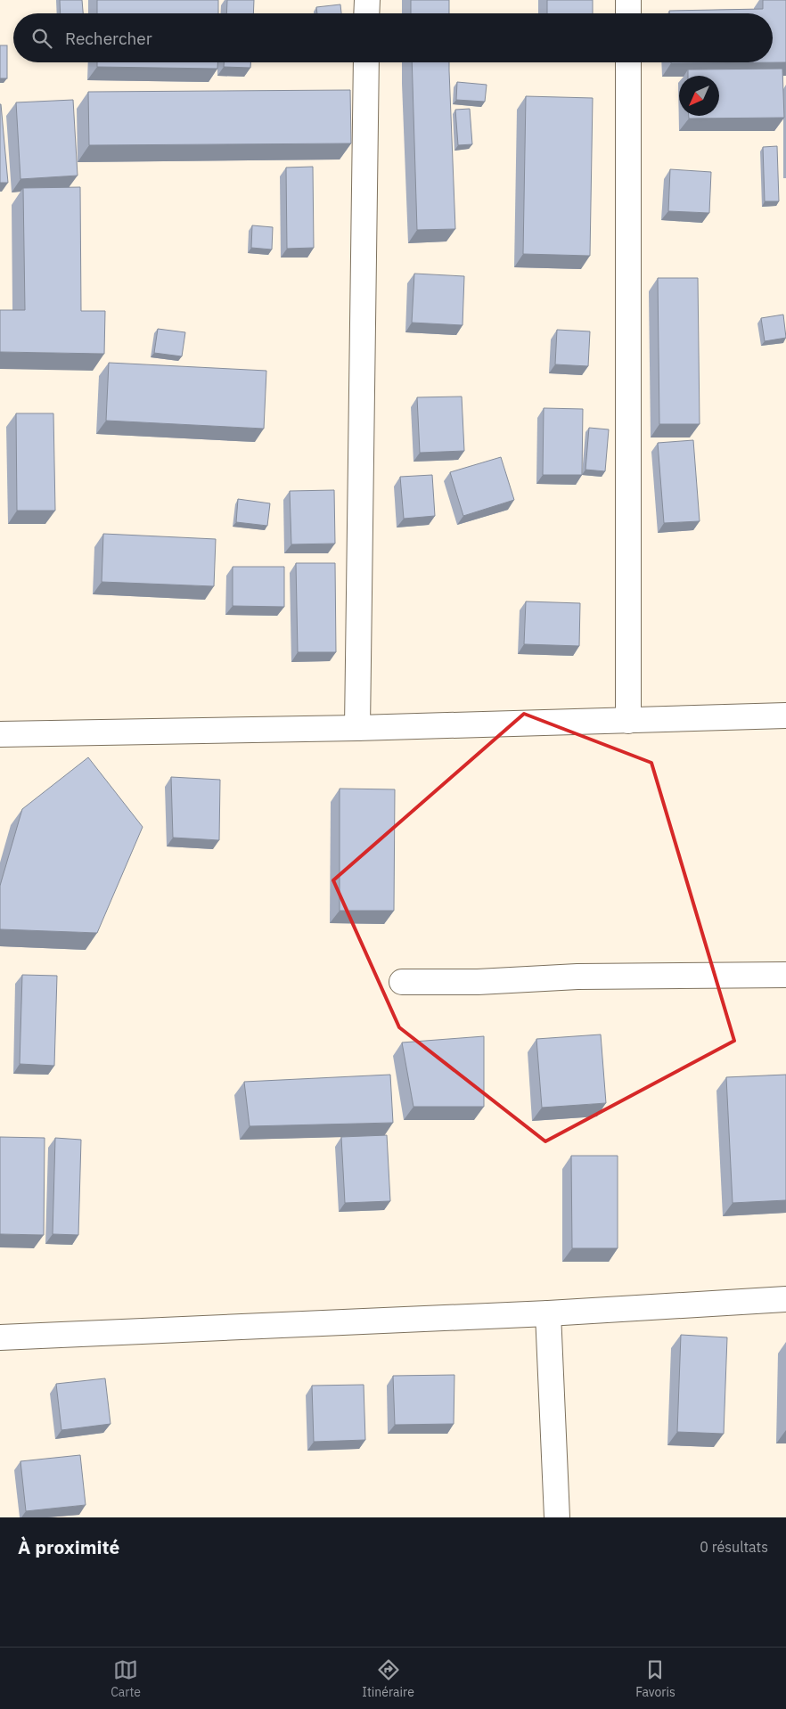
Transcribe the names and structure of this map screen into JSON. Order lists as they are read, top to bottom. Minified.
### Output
{"north":"bottom left","page":{"search":"Rechercher","heading":["À proximité","0 résultats"],"nav":["Carte","Itinéraire","Favoris"]}}
